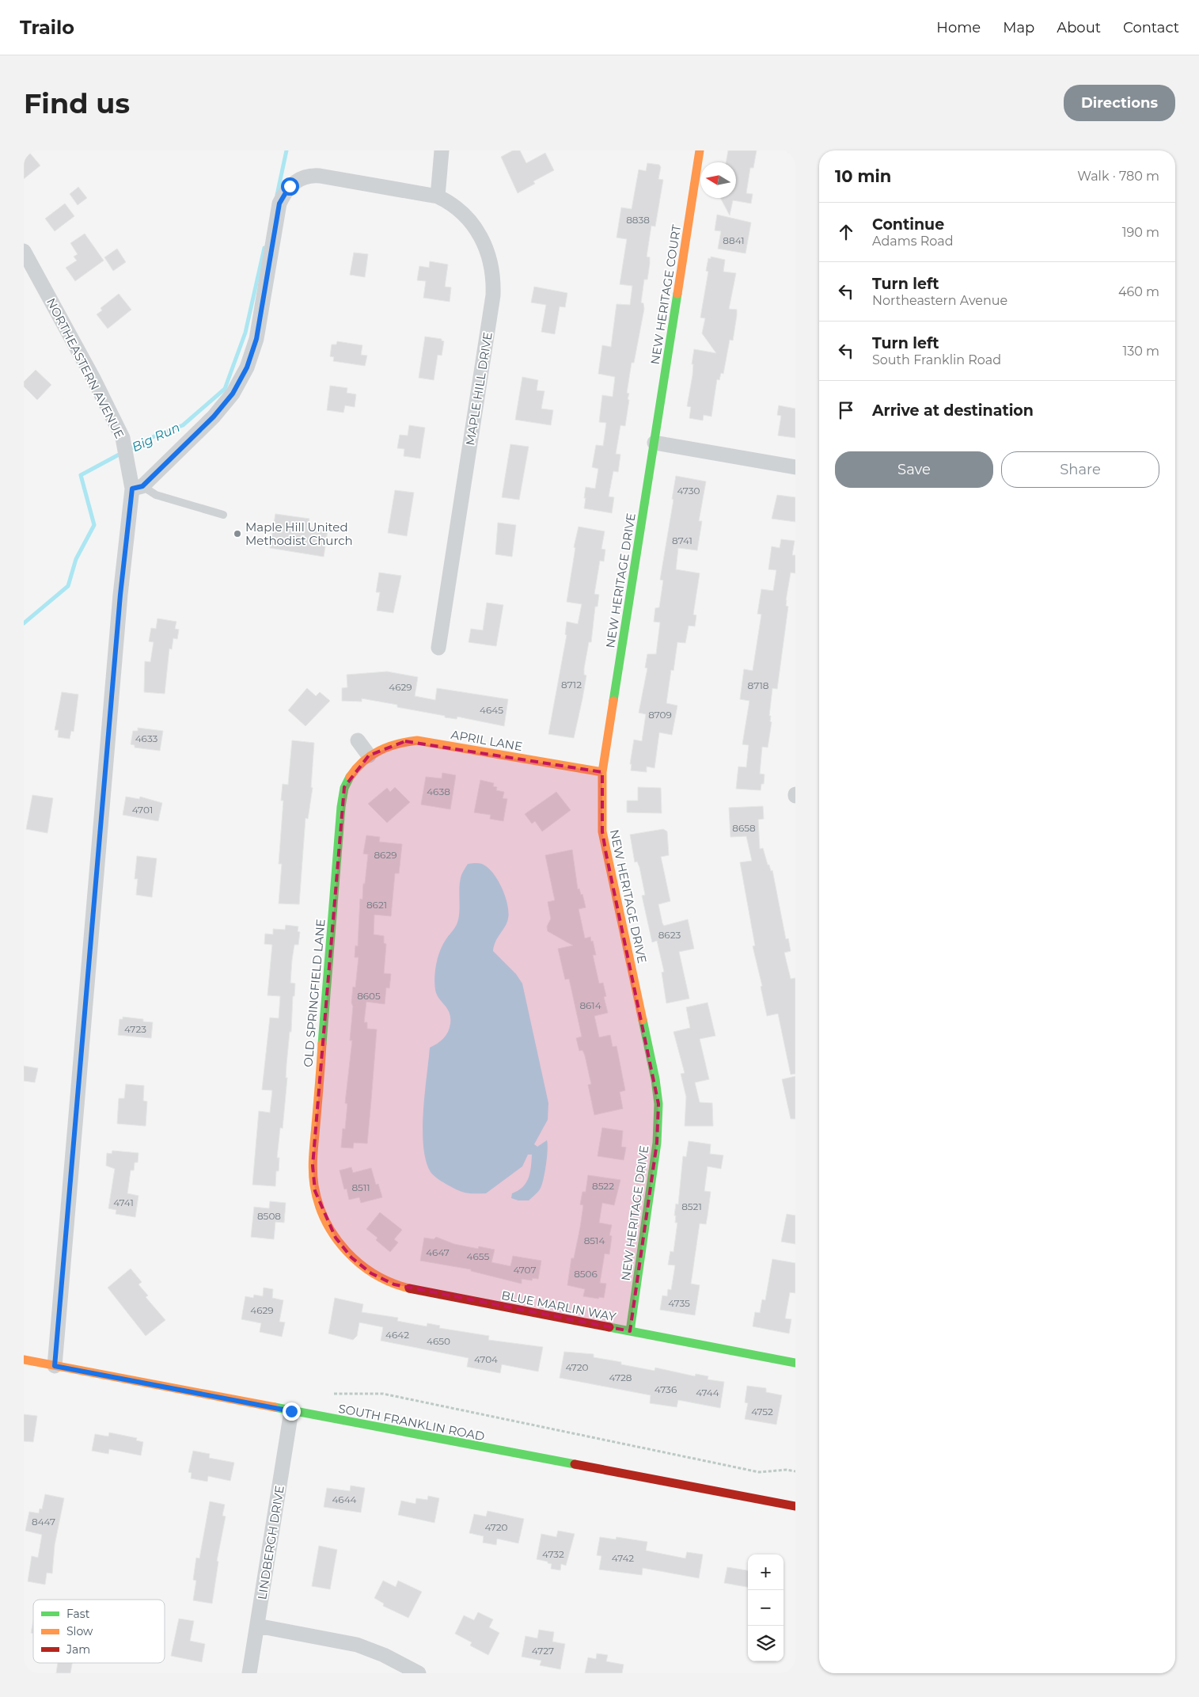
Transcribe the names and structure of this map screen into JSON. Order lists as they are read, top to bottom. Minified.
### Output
{"streets":{"street":["NEW HERITAGE COURT","NORTHEASTERN AVENUE","MAPLE HILL DRIVE","NEW HERITAGE DRIVE","APRIL LANE","OLD SPRINGFIELD LANE","BLUE MARLIN WAY","SOUTH FRANKLIN ROAD","LINDBERGH DRIVE"]},"crossings":[["NEW HERITAGE COURT","NEW HERITAGE DRIVE"],["NORTHEASTERN AVENUE","SOUTH FRANKLIN ROAD"],["NEW HERITAGE DRIVE","APRIL LANE"],["NEW HERITAGE DRIVE","BLUE MARLIN WAY"],["APRIL LANE","OLD SPRINGFIELD LANE"],["OLD SPRINGFIELD LANE","BLUE MARLIN WAY"],["SOUTH FRANKLIN ROAD","LINDBERGH DRIVE"]],"water":["Big Run"],"places":["Maple Hill United Methodist Church"],"house_numbers":["8838","8841","4730","8741","8712","8718","4629","4645","8709","4633","4638","4701","8658","8629","8621","8623","8605","8614","4723","8522","8511","4741","8521","8508","8514","4647","4655","4707","8506","4735","4629","4642","4650","4704","4720","4728","4736","4744","4752","4644","8447","4720","4732","4742","4727"],"legend":["Fast","Slow","Jam"],"north":"left","page":{"header":"Trailo","nav":["Home","Map","About","Contact"],"buttons":["Directions",["Save","Share"]],"title":"Find us","heading":["10 min","Walk · 780 m"],"list":[["Continue","Adams Road","190 m"],["Turn left","Northeastern Avenue","460 m"],["Turn left","South Franklin Road","130 m"],"Arrive at destination"],"map_buttons":["+","−"]}}
